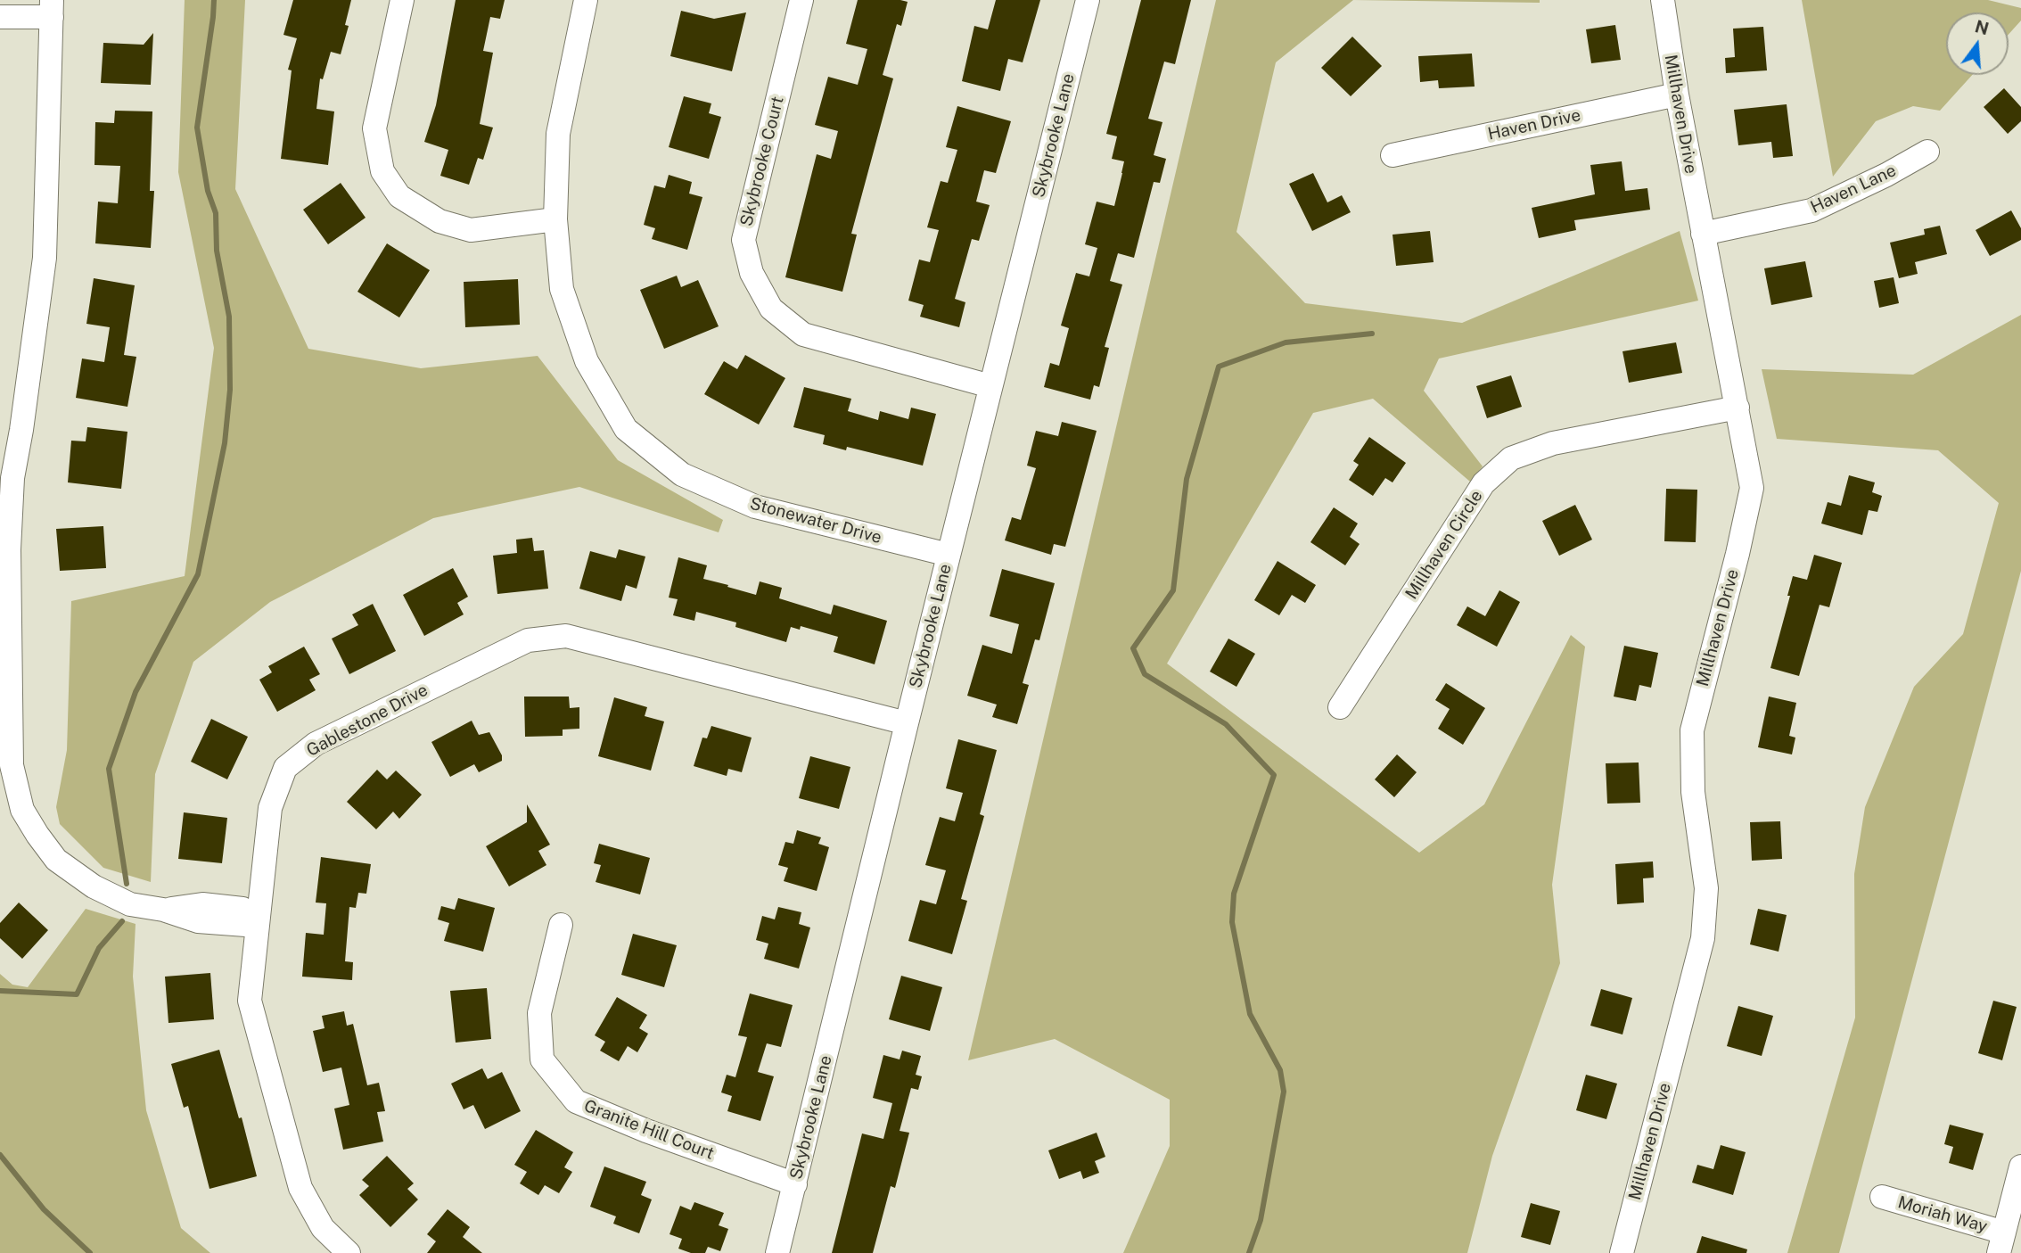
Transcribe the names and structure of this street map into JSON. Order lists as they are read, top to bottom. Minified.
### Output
{"streets":{"street":["Millhaven Drive","Haven Drive","Skybrooke Lane","Skybrooke Court","Haven Lane","Stonewater Drive","Millhaven Circle","Gablestone Drive","Granite Hill Court","Moriah Way"]},"crossings":[["Millhaven Drive","Haven Drive"],["Millhaven Drive","Haven Lane"],["Millhaven Drive","Millhaven Circle"],["Skybrooke Lane","Skybrooke Court"],["Skybrooke Lane","Stonewater Drive"],["Skybrooke Lane","Gablestone Drive"],["Skybrooke Lane","Granite Hill Court"]],"north":"top"}
